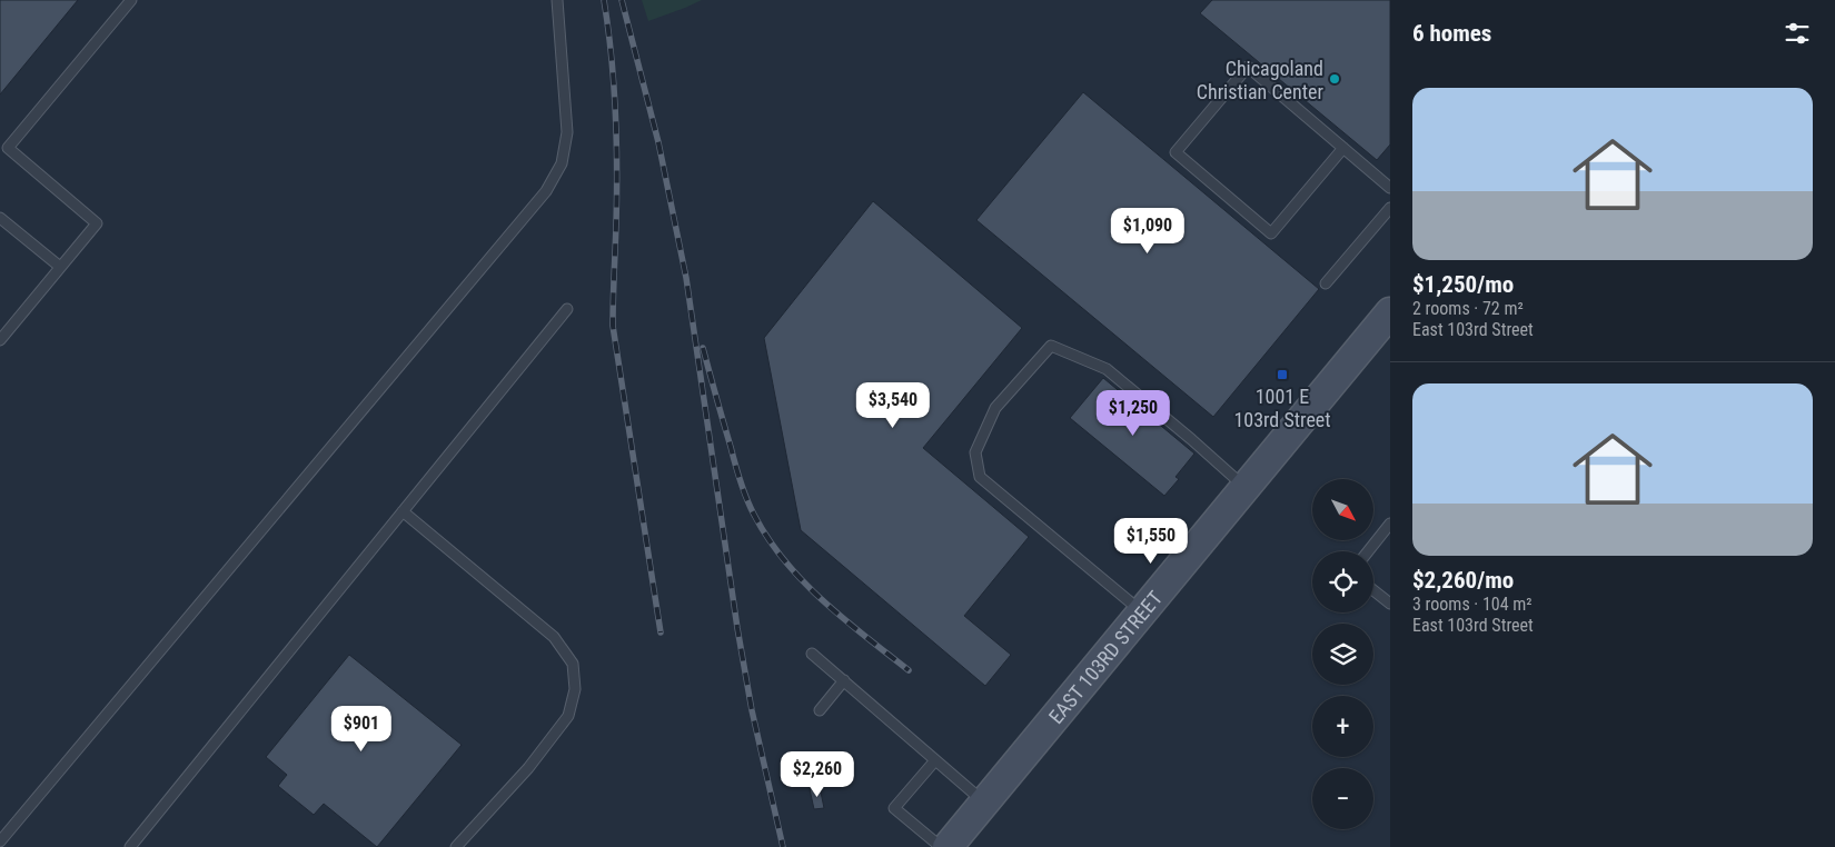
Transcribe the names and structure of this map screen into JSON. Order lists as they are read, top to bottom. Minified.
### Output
{"streets":{"main road":["EAST 103RD STREET"]},"places":{"other":["Chicagoland Christian Center"],"transit":["1001 E 103rd Street"]},"north":"bottom right","page":{"heading":"6 homes","list":[{"name":"$1,250/mo","note":"2 rooms · 72 m² · East 103rd Street"},{"name":"$2,260/mo","note":"3 rooms · 104 m² · East 103rd Street"}],"price":["$1,090","$3,540","$1,250","$1,550","$901","$2,260"],"map_buttons":["+","−"]}}
